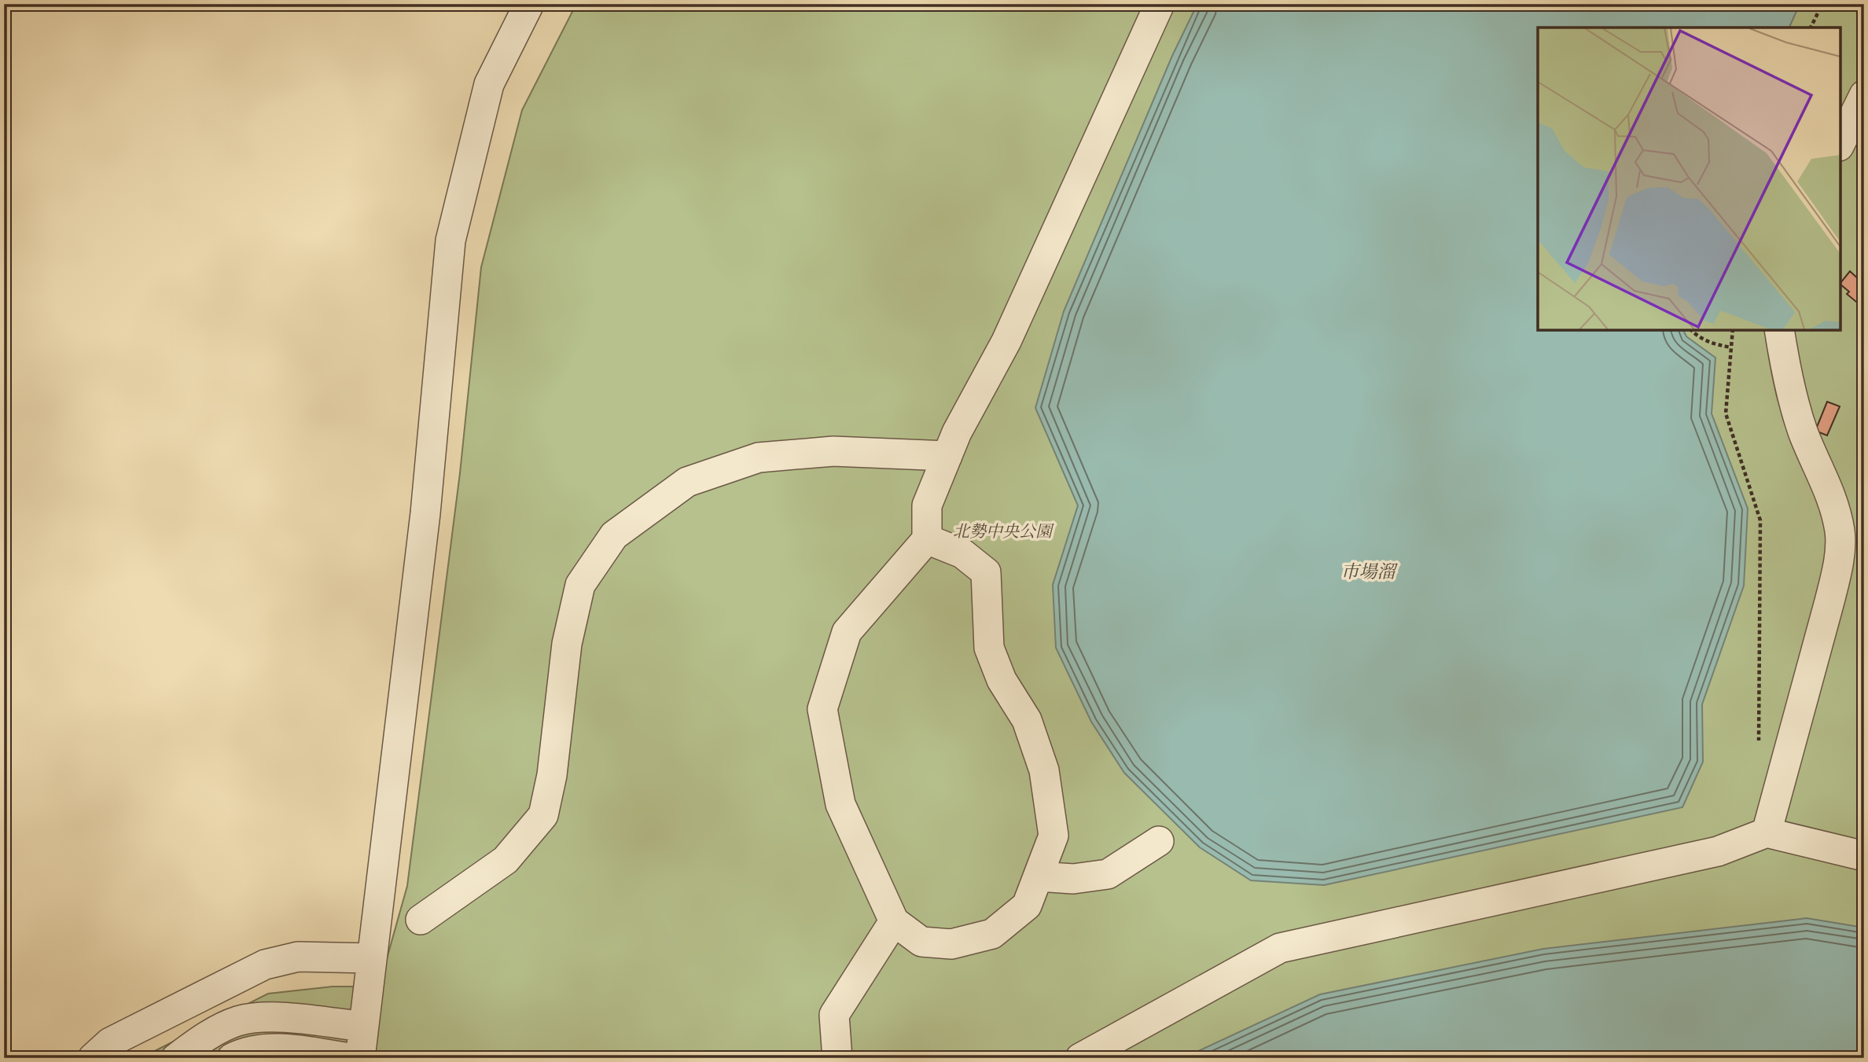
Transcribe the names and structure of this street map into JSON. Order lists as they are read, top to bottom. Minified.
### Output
{"water":["市場溜"],"parks":["北勢中央公園"]}
